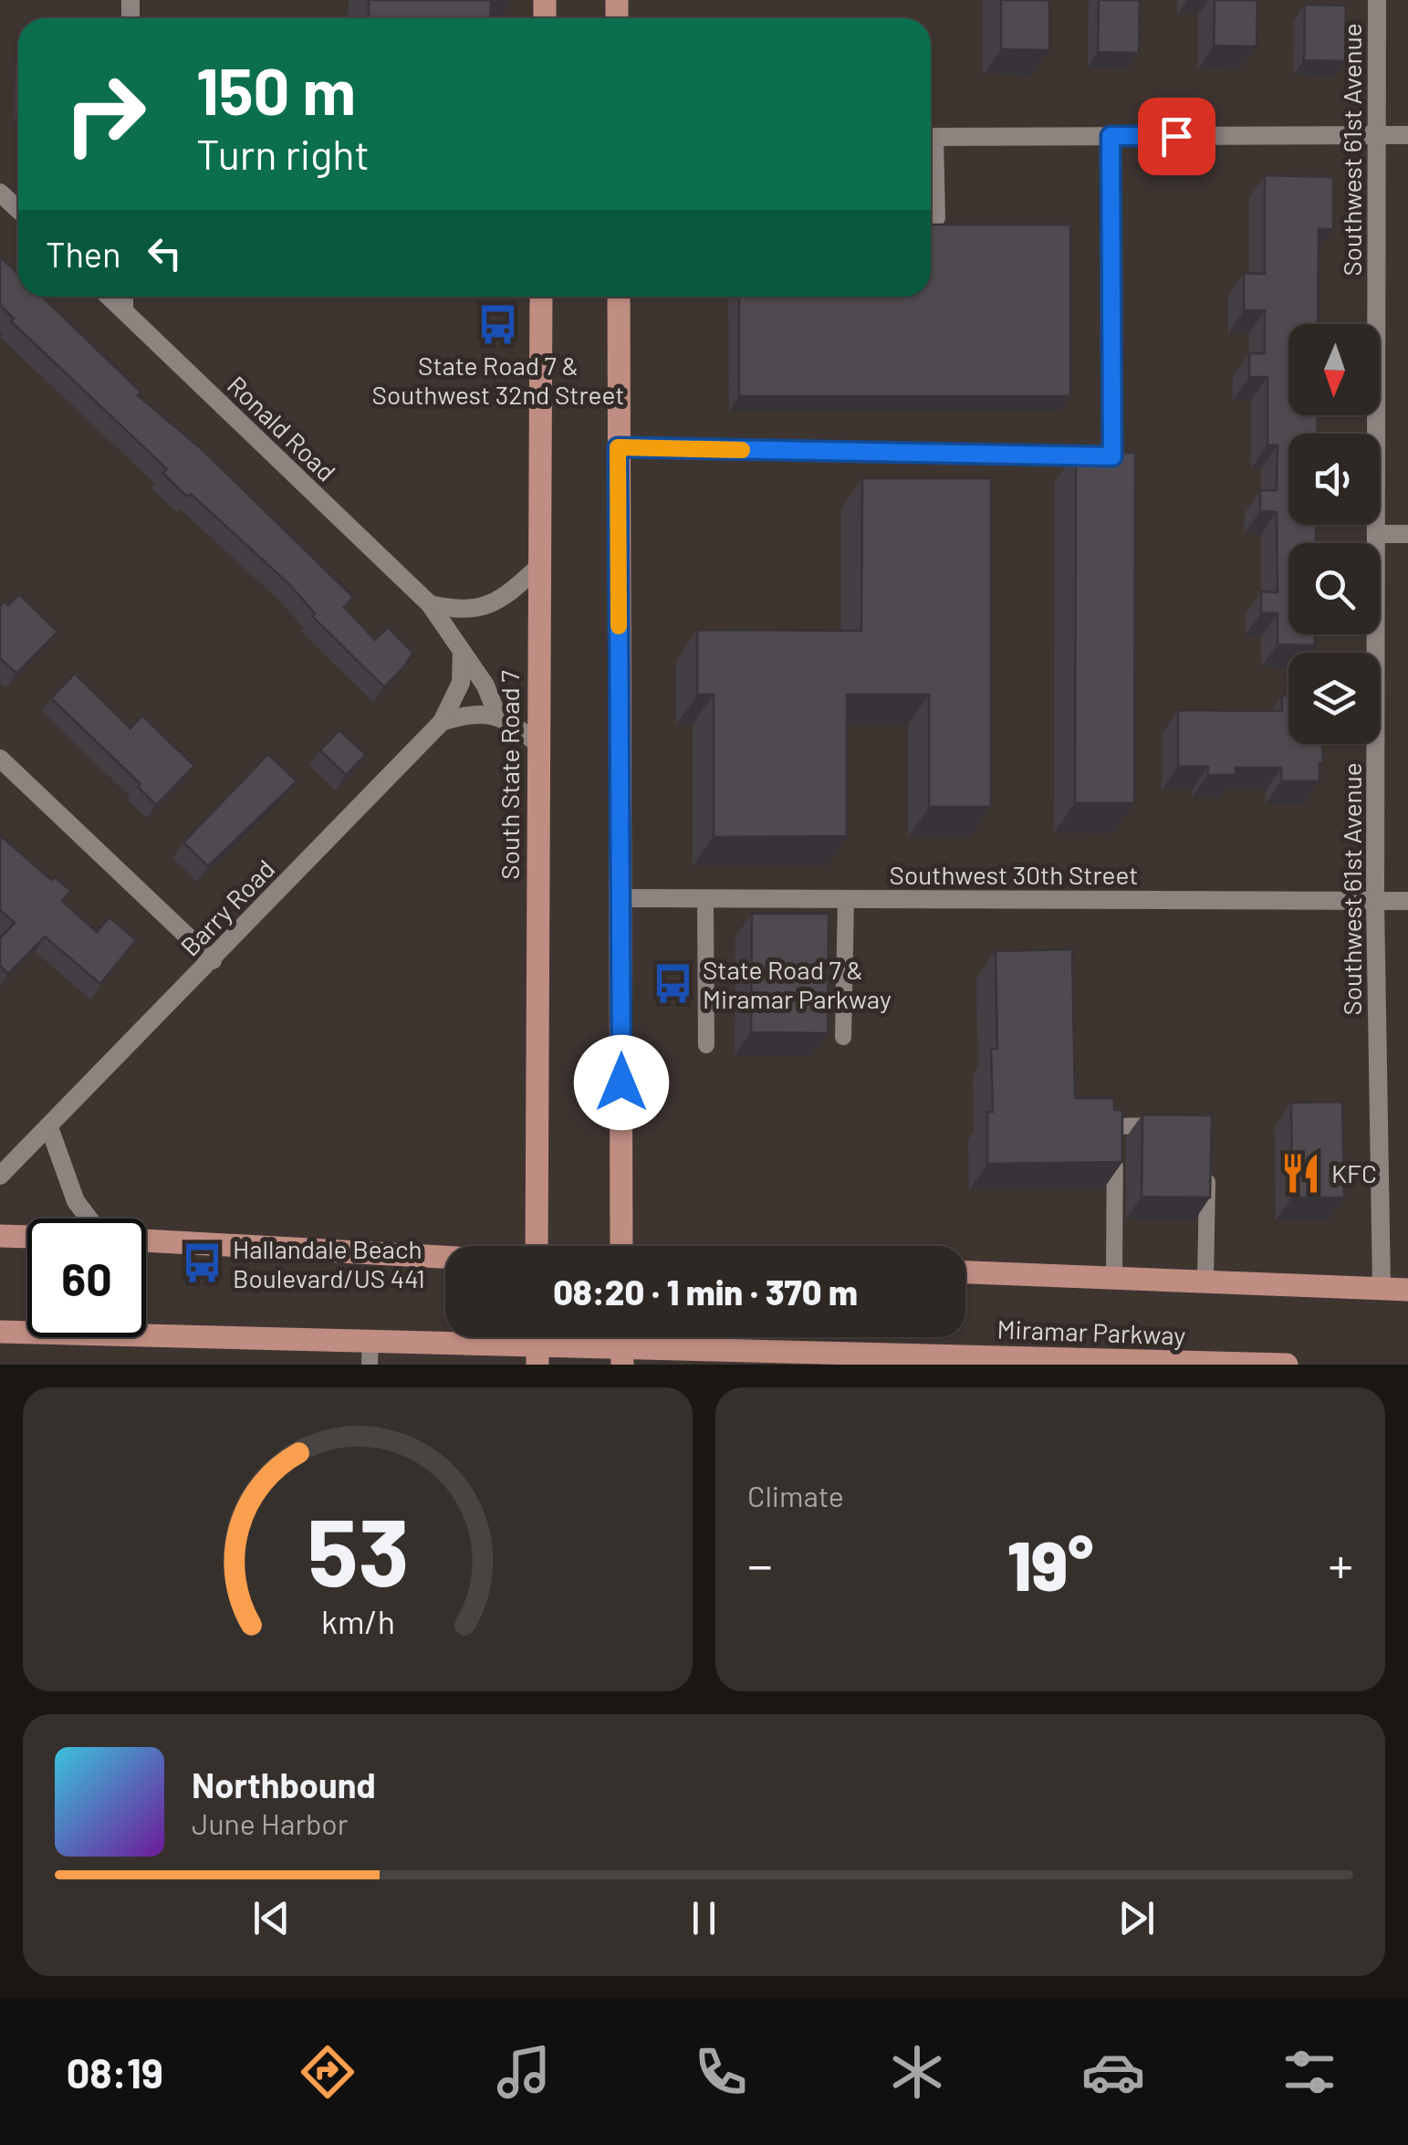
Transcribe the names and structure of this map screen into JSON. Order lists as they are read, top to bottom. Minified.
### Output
{"streets":{"main road":["South State Road 7","Miramar Parkway"],"street":["Southwest 61st Avenue","Ronald Road","Southwest 30th Street","Barry Road"]},"crossings":[["Southwest 61st Avenue","Southwest 30th Street"],["Ronald Road","Barry Road"]],"places":{"bus stop":["State Road 7 & Southwest 32nd Street","State Road 7 & Miramar Parkway","Hallandale Beach Boulevard/US 441"],"restaurant":["KFC"]},"north":"bottom","page":{"turn":["150 m","Turn right"],"then":"Then","limit":"60","trip":"08:20 · 1 min · 370 m","tile":"Climate","heat":["−","19°","+"],"song":["Northbound","June Harbor"],"tabs":"08:19","gauge":["53","km/h"]}}
